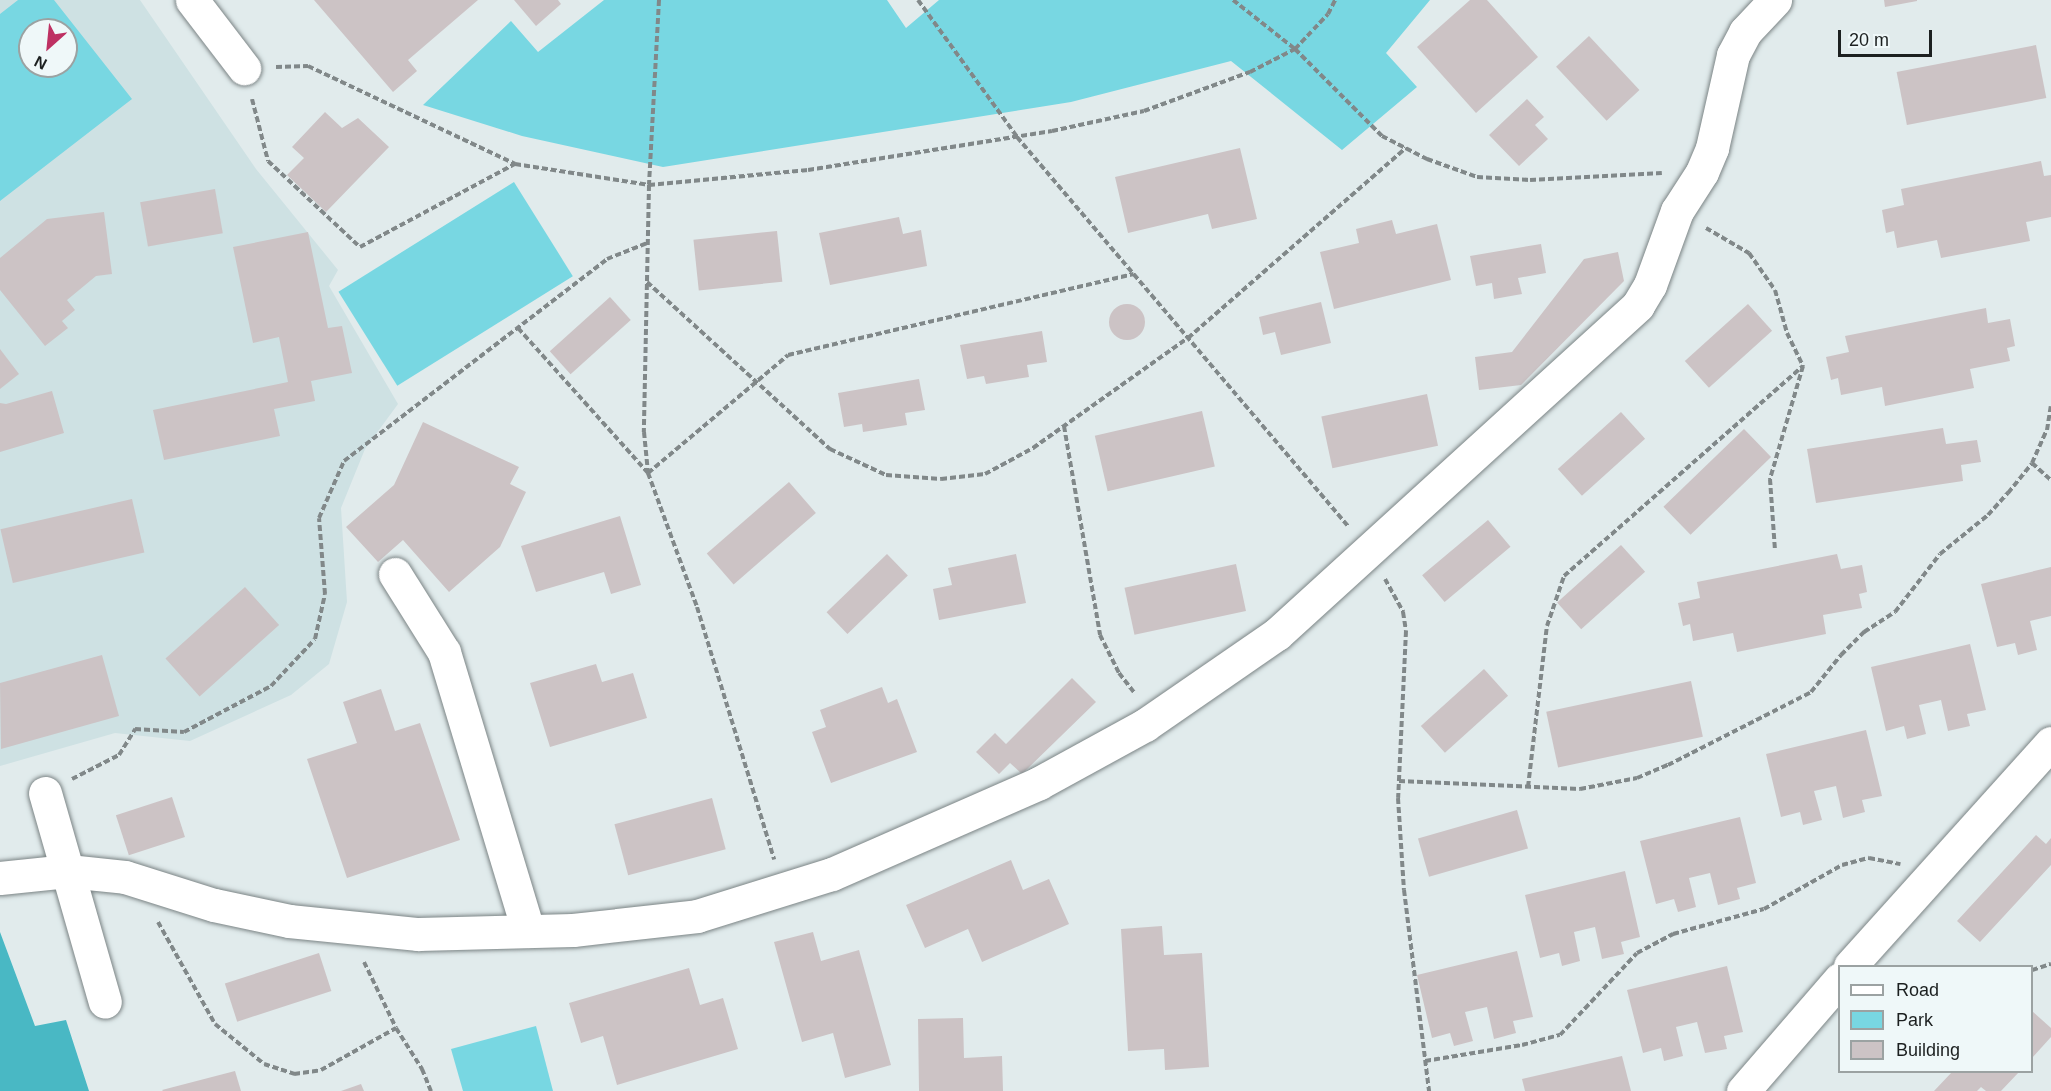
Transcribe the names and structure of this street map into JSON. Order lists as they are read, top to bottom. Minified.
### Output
{"legend":["Road","Park","Building"],"scale_bar":"20 m","north":"bottom left"}
